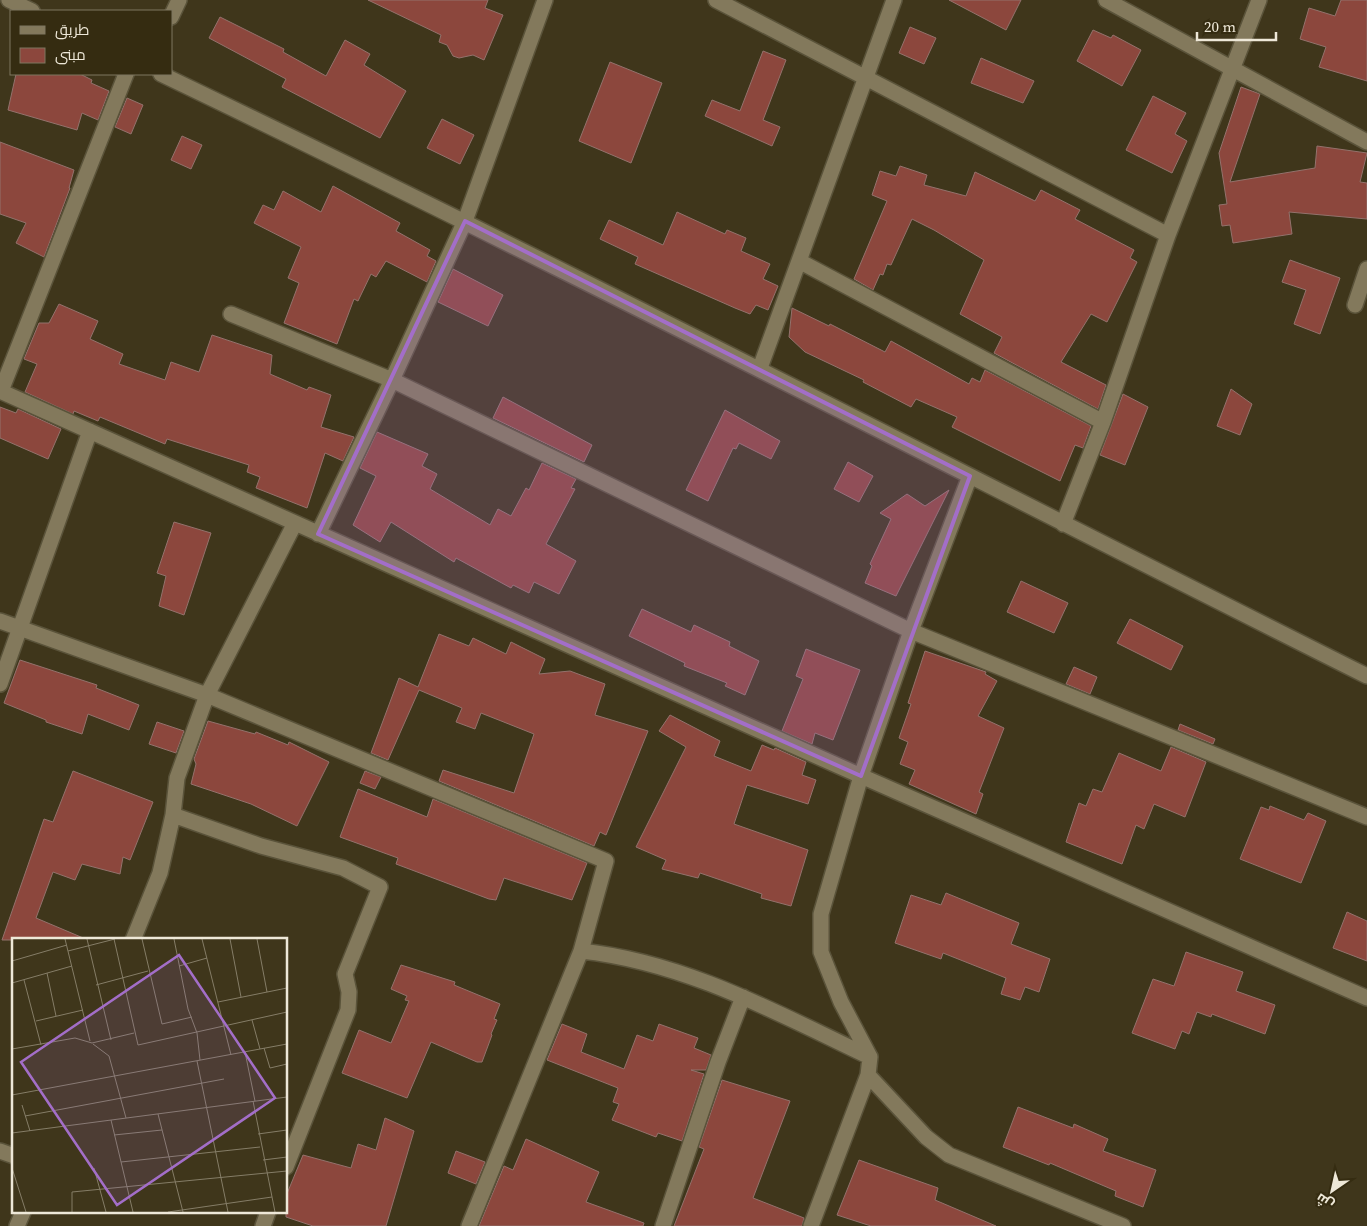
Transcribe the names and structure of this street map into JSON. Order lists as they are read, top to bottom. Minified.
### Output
{"legend":["طريق","مبنى"],"scale_bar":"20 m","north":"bottom left"}
